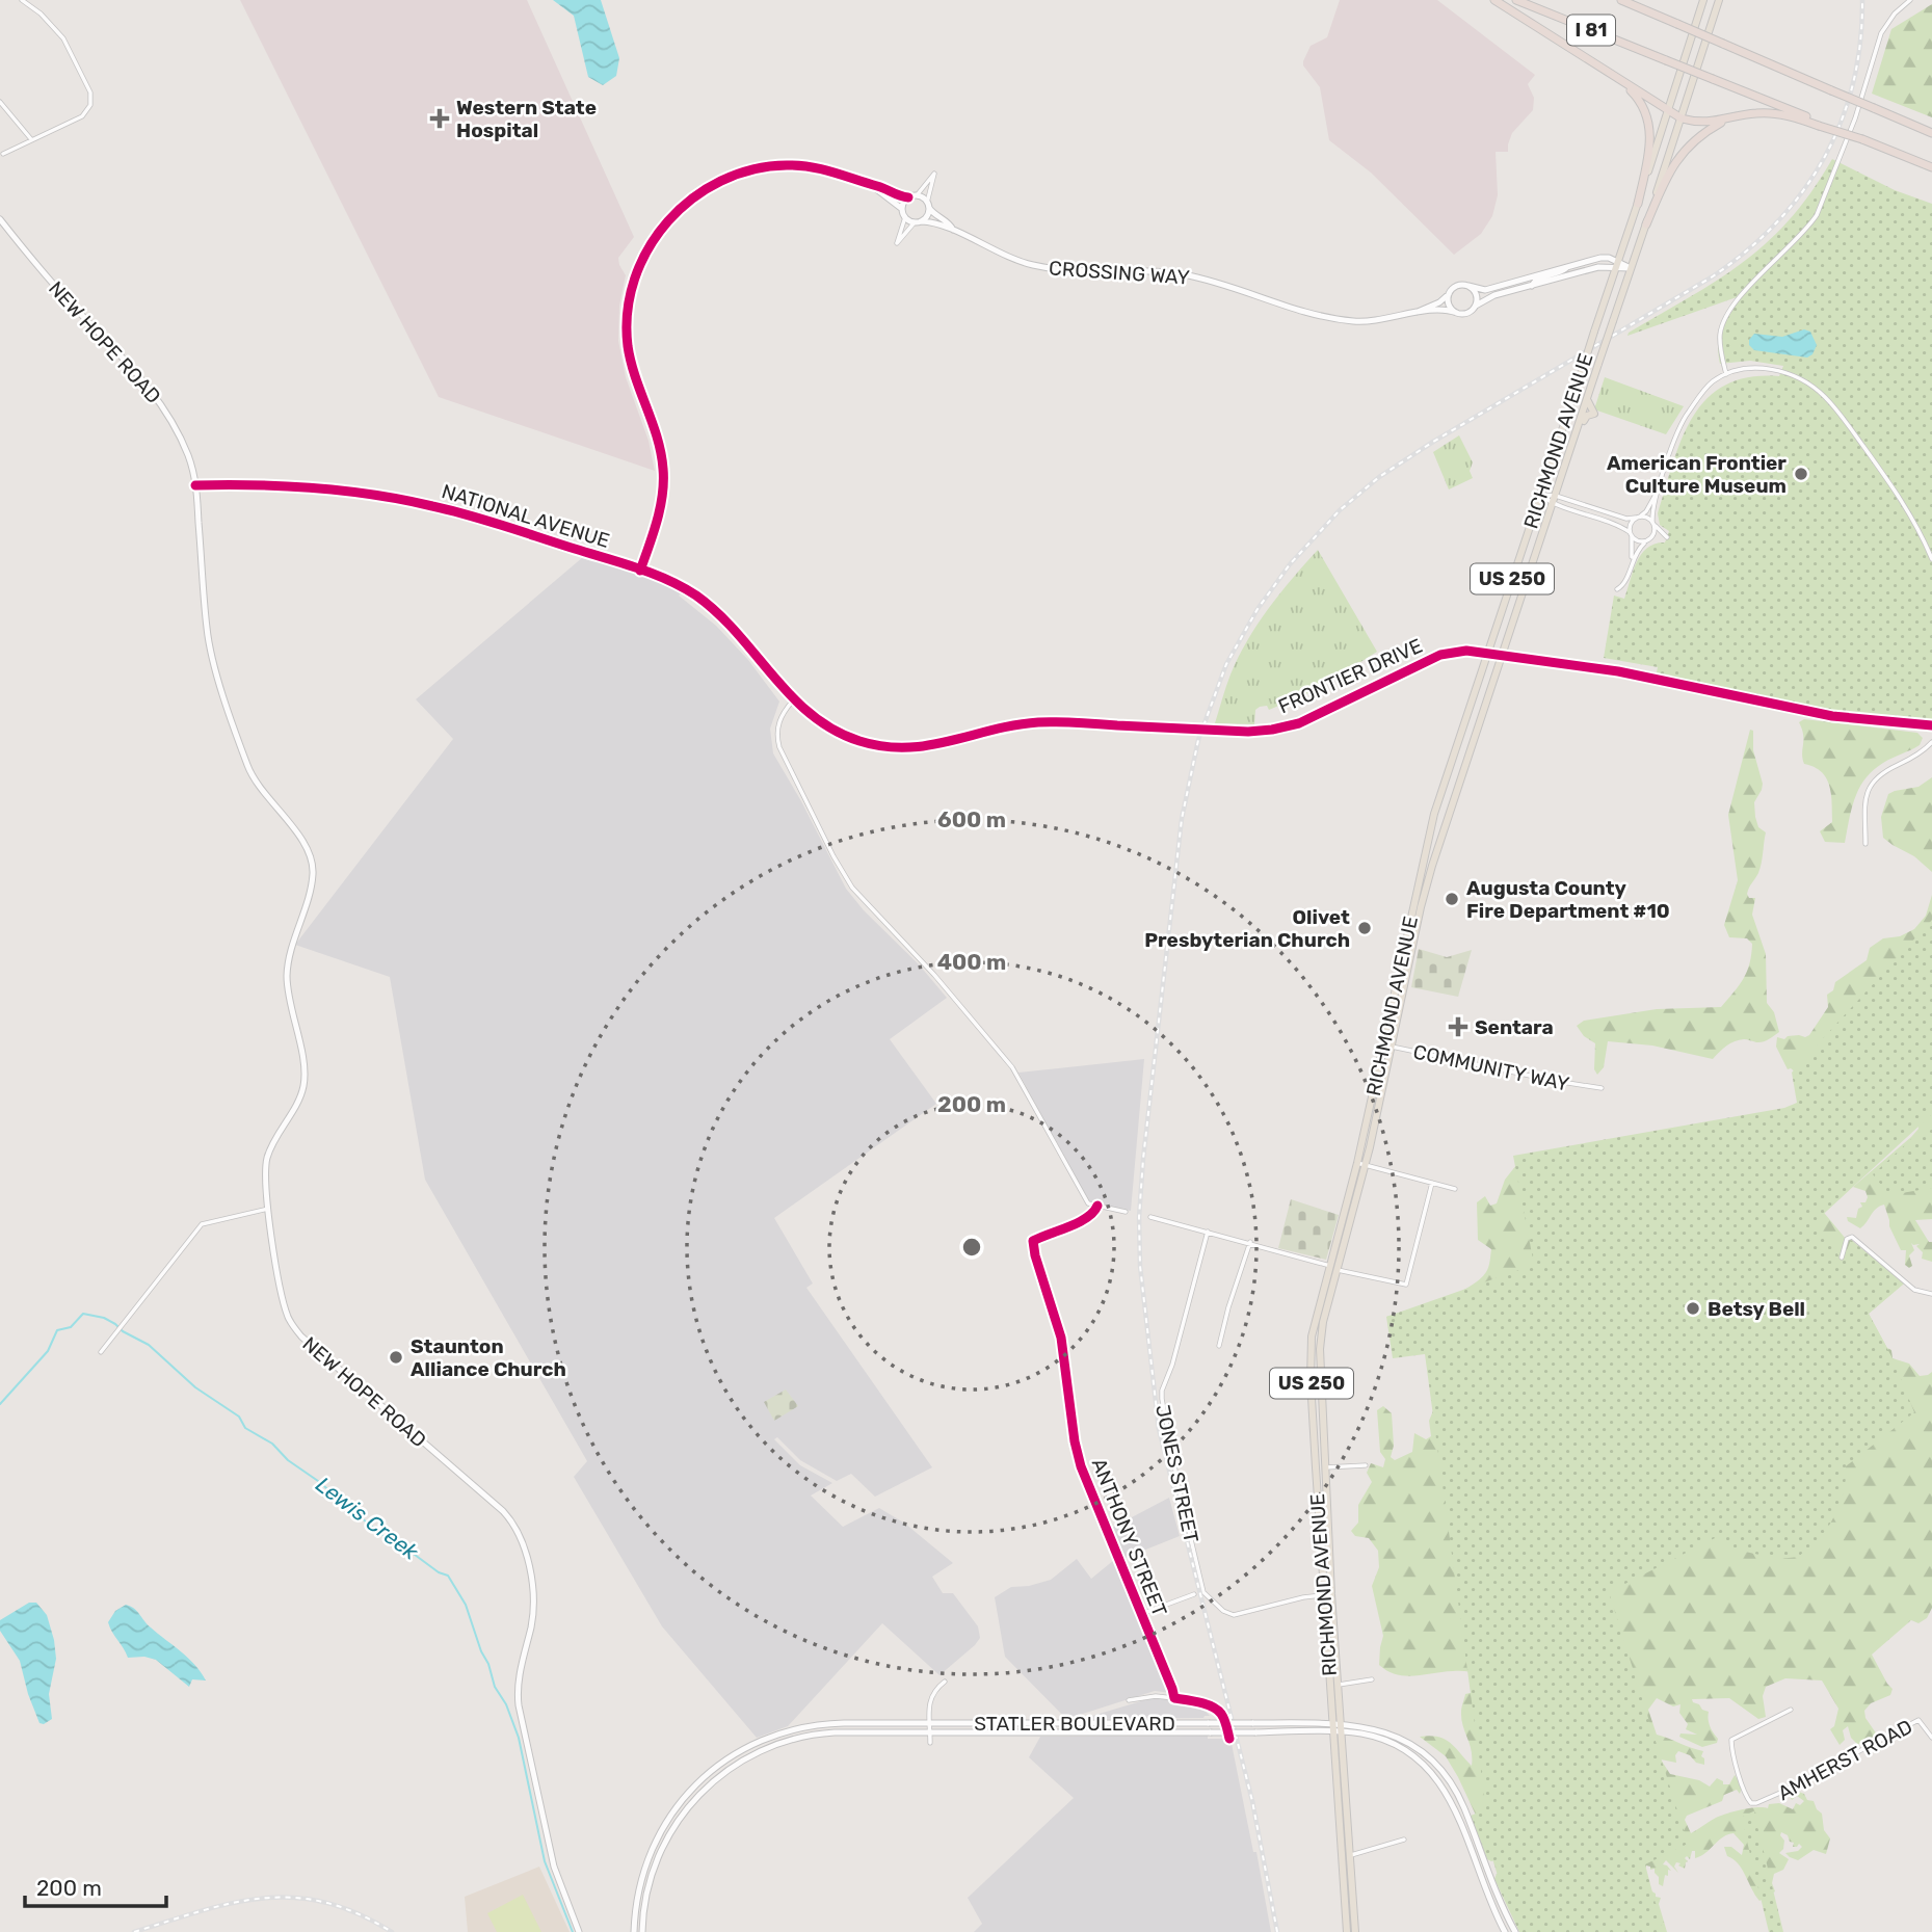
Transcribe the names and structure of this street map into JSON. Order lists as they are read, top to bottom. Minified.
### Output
{"streets":{"highway":["I 81"],"main road":["CROSSING WAY","NEW HOPE ROAD","RICHMOND AVENUE","NATIONAL AVENUE","US 250","FRONTIER DRIVE","STATLER BOULEVARD"],"street":["COMMUNITY WAY","JONES STREET","ANTHONY STREET","AMHERST ROAD"]},"crossings":[["NEW HOPE ROAD","NATIONAL AVENUE"],["RICHMOND AVENUE","US 250"],["RICHMOND AVENUE","FRONTIER DRIVE"],["RICHMOND AVENUE","COMMUNITY WAY"],["RICHMOND AVENUE","JONES STREET"],["RICHMOND AVENUE","STATLER BOULEVARD"],["NATIONAL AVENUE","FRONTIER DRIVE"]],"water":["Lewis Creek"],"places":{"health":["Western State Hospital","Sentara"],"other":["American Frontier Culture Museum","Augusta County Fire Department #10","Olivet Presbyterian Church","Betsy Bell","Staunton Alliance Church"]},"scale_bar":"200 m","rings":["600 m","400 m","200 m"]}
